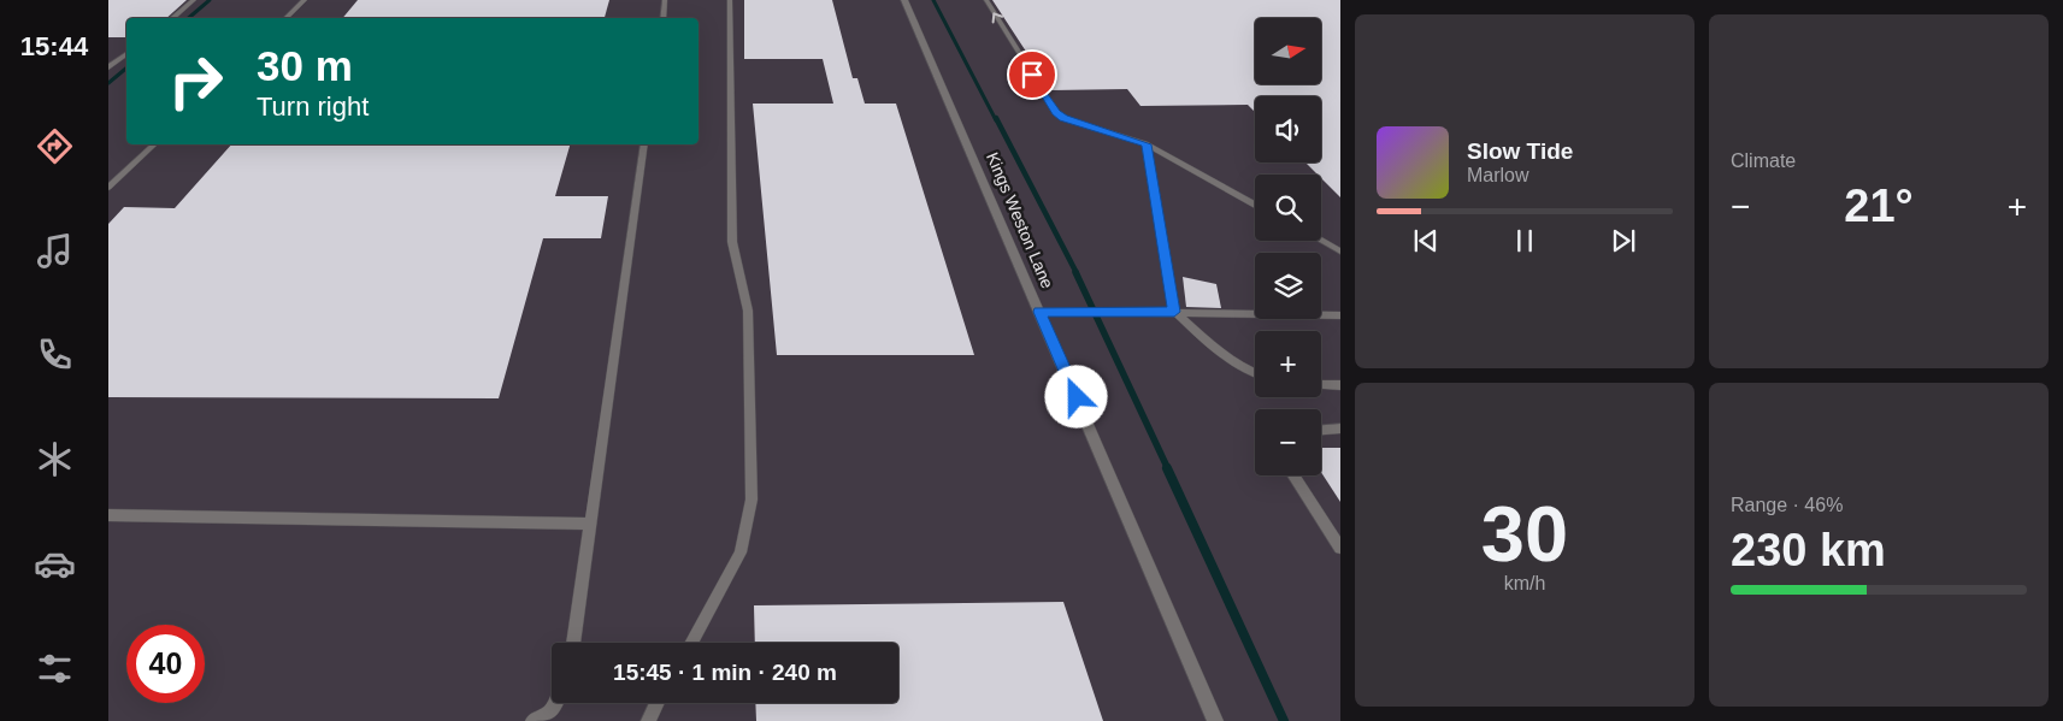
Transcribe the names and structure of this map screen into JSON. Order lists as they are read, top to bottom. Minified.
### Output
{"streets":{"street":["Kings Weston Lane"]},"north":"right","page":{"tabs":"15:44","tile":["Climate",["30","km/h"],["Range · 46%","230 km"]],"map_buttons":["+","−"],"turn":["30 m","Turn right"],"song":["Slow Tide","Marlow"],"heat":["−","21°","+"],"limit":"40","trip":"15:45 · 1 min · 240 m"}}
